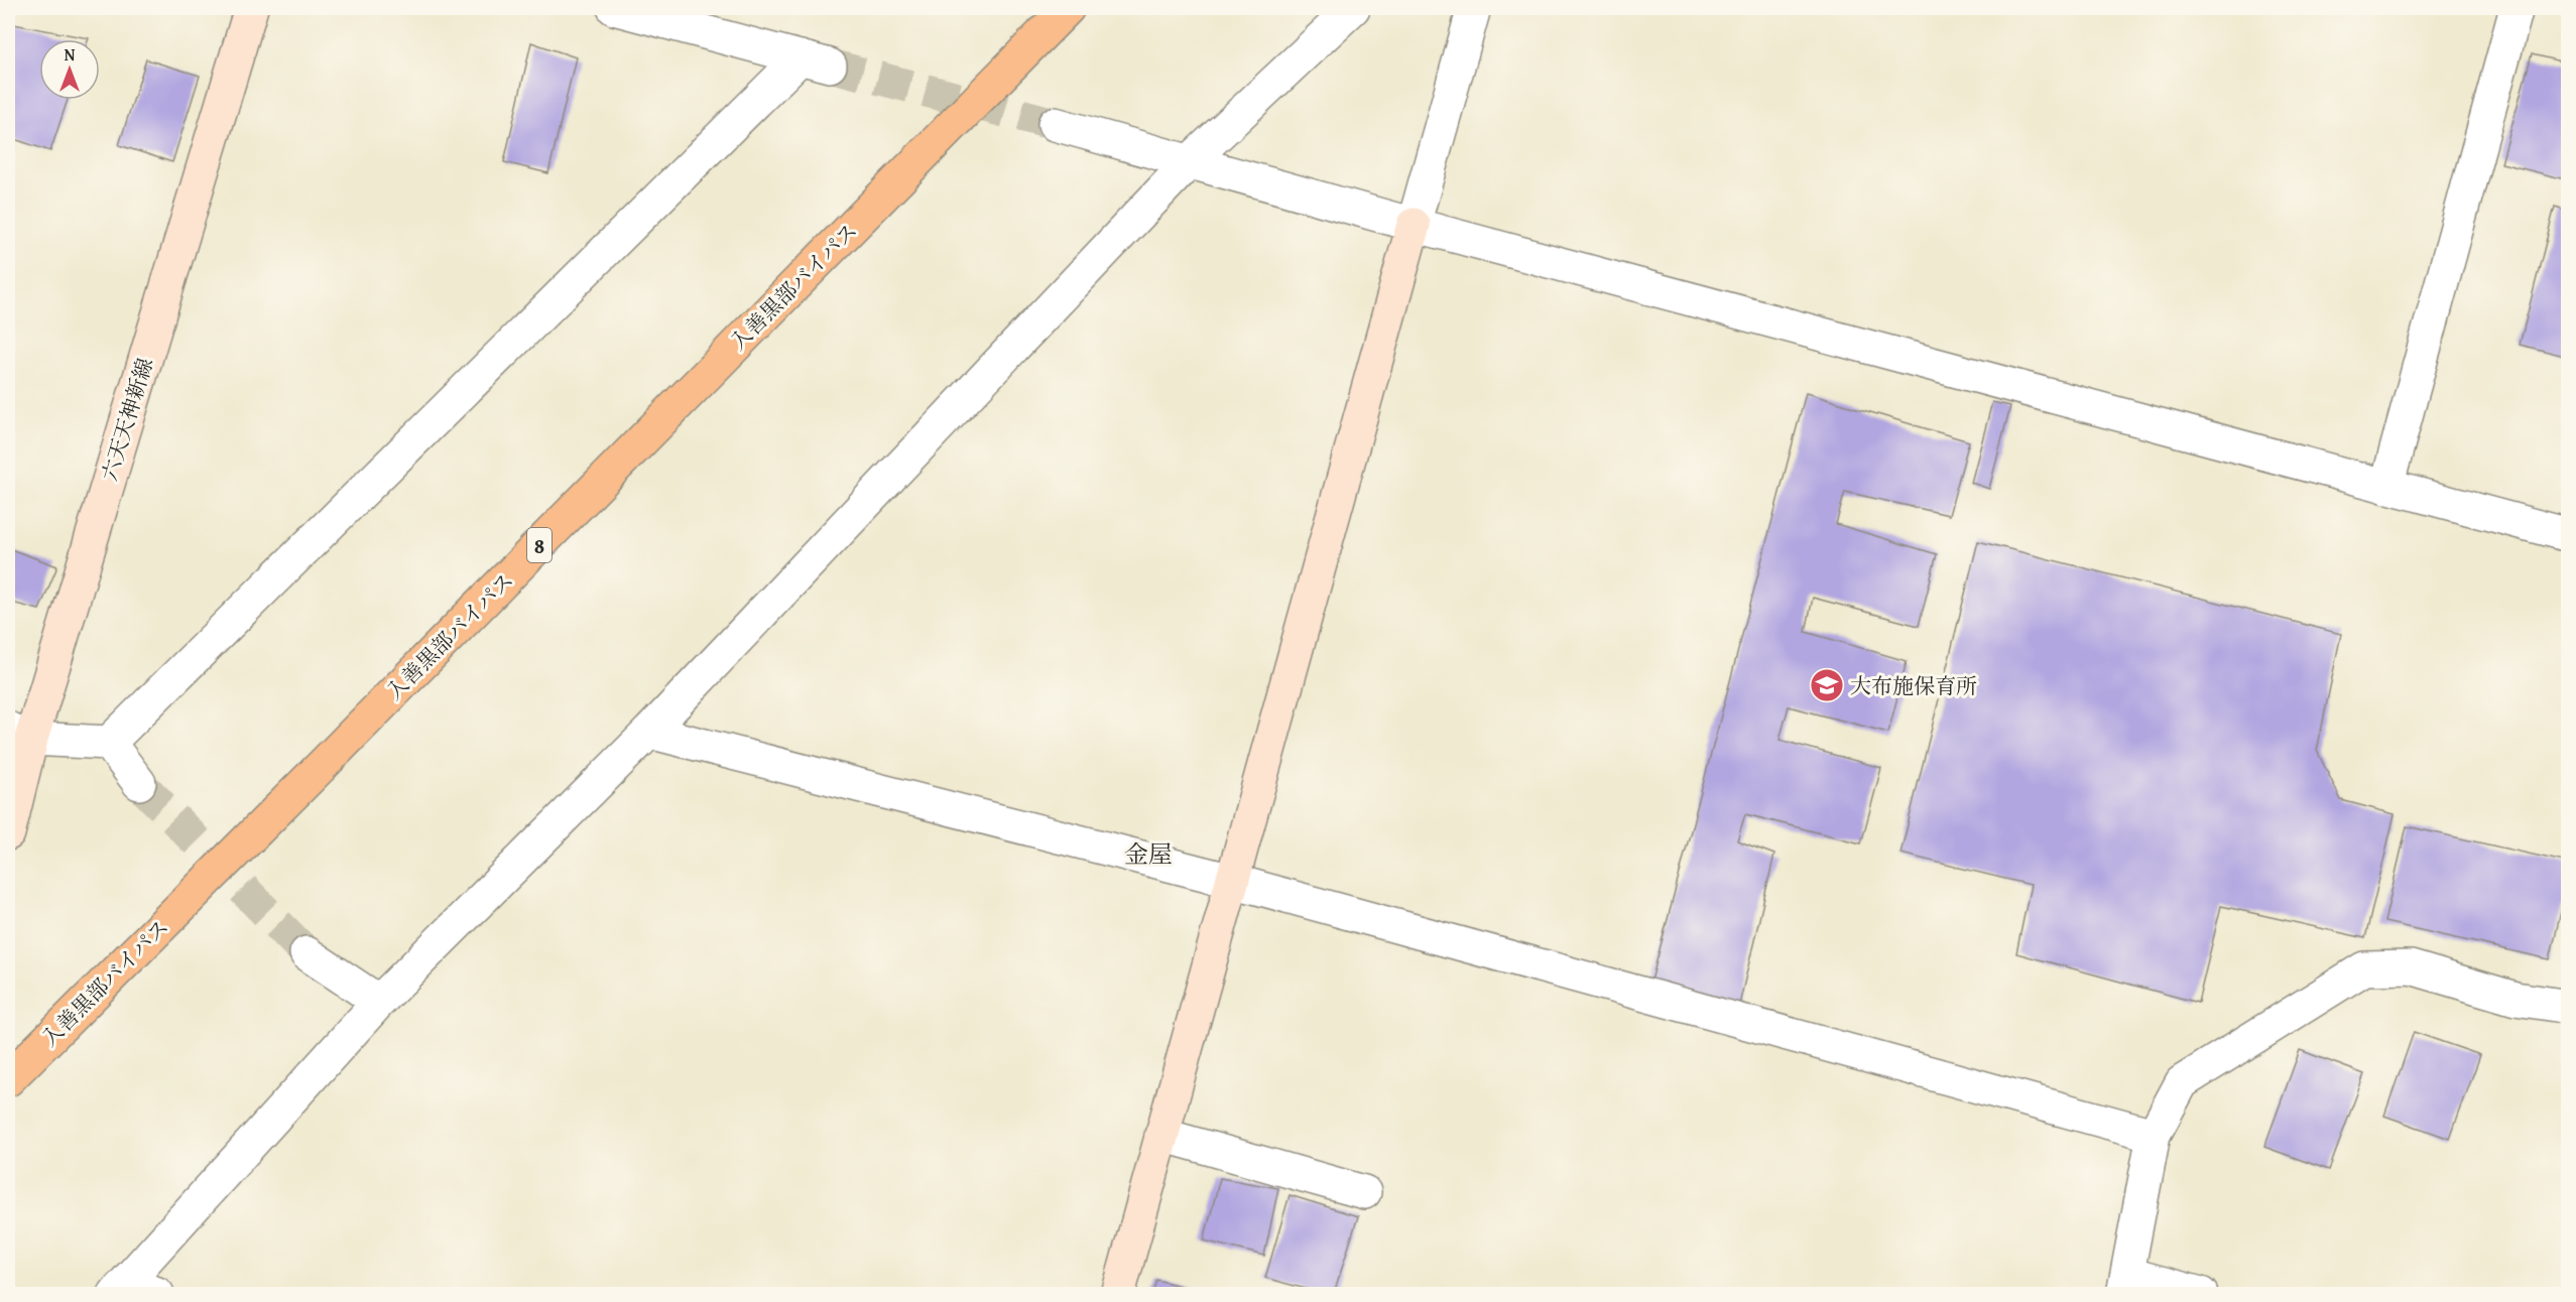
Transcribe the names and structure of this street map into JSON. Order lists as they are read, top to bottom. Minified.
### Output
{"streets":{"highway":["入善黒部バイパス","8"],"street":["六天天神新線"]},"districts":["金屋"],"places":{"school or university":["大布施保育所"]},"north":"top"}
